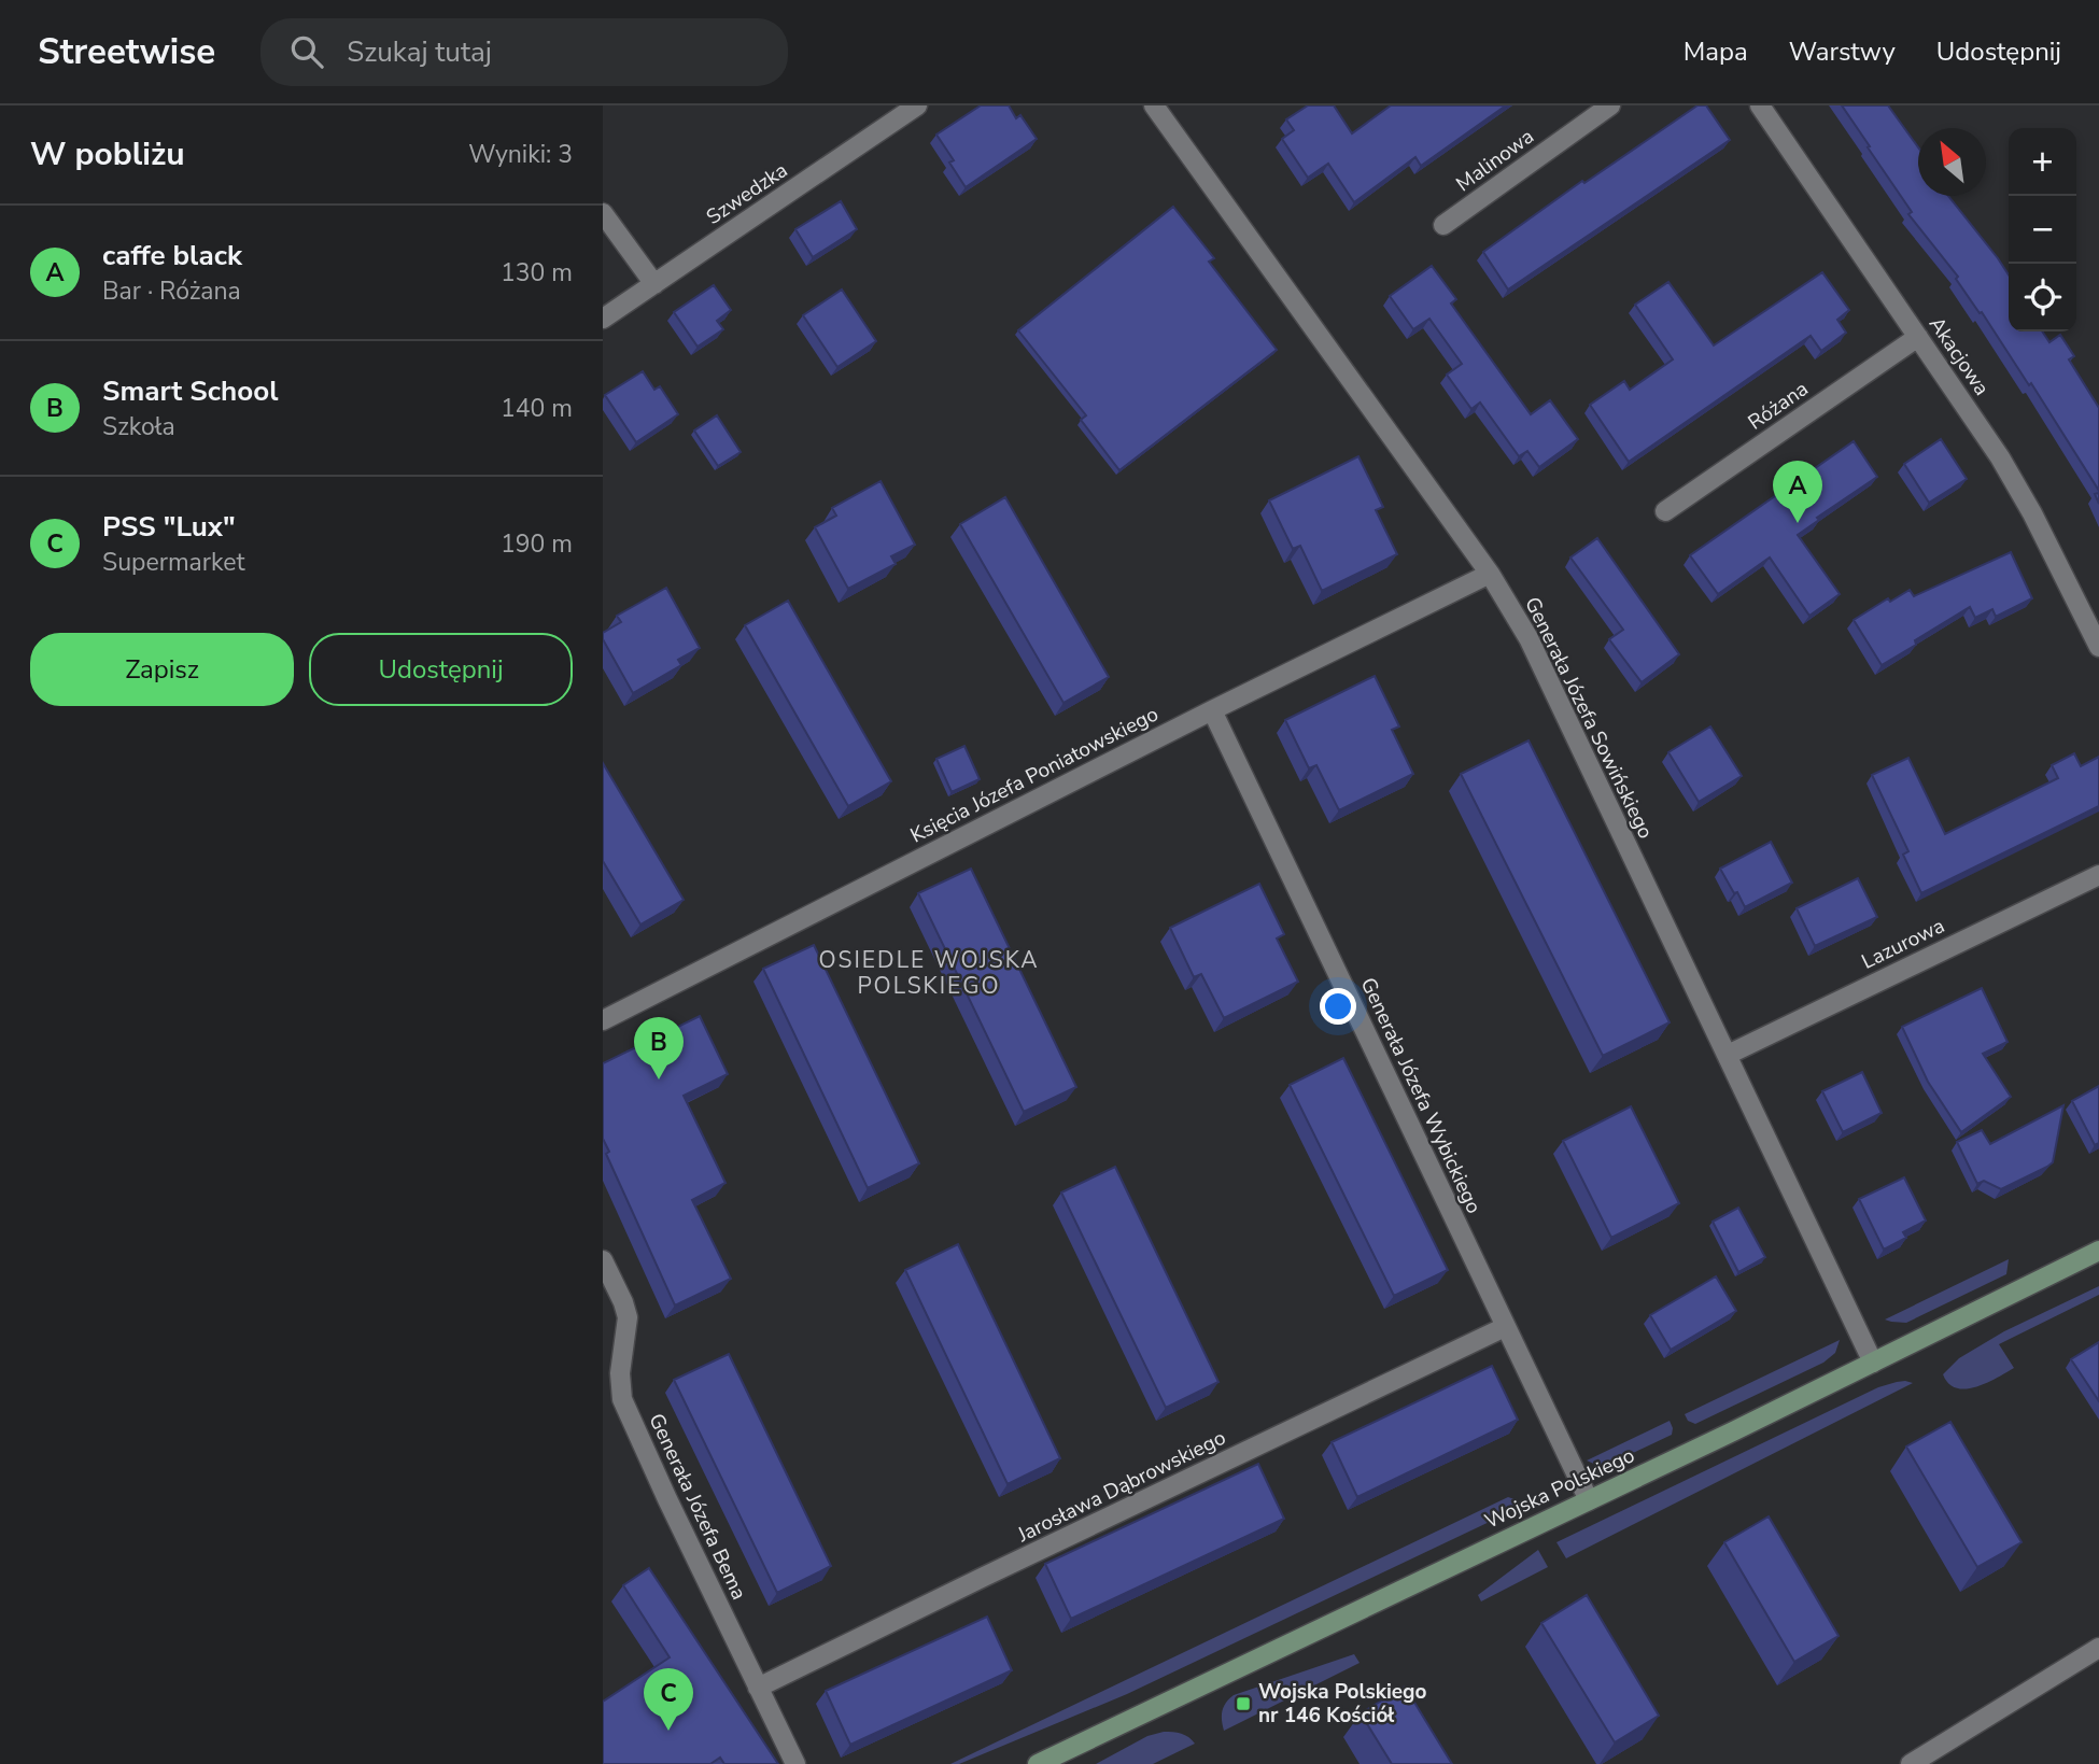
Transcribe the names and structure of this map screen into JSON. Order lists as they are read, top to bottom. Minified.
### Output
{"streets":{"street":["Malinowa","Szwedzka","Akacjowa","Różana","Generała Józefa Sowińskiego","Księcia Józefa Poniatowskiego","Lazurowa","Generała Józefa Wybickiego","Jarosława Dąbrowskiego","Wojska Polskiego","Generała Józefa Bema"]},"crossings":[["Akacjowa","Różana"],["Generała Józefa Sowińskiego","Księcia Józefa Poniatowskiego"],["Generała Józefa Sowińskiego","Lazurowa"],["Generała Józefa Sowińskiego","Wojska Polskiego"],["Księcia Józefa Poniatowskiego","Generała Józefa Wybickiego"],["Generała Józefa Wybickiego","Jarosława Dąbrowskiego"],["Generała Józefa Wybickiego","Wojska Polskiego"],["Jarosława Dąbrowskiego","Generała Józefa Bema"]],"districts":["OSIEDLE WOJSKA POLSKIEGO"],"places":{"transit":["Wojska Polskiego nr 146 Kościół"]},"north":"top left","page":{"header":"Streetwise","search":"Szukaj tutaj","nav":["Mapa","Warstwy","Udostępnij"],"heading":["W pobliżu","Wyniki: 3"],"map_buttons":["+","−"],"list":[{"mark":"A","name":"caffe black","note":"Bar · Różana","value":"130 m"},{"mark":"B","name":"Smart School","note":"Szkoła","value":"140 m"},{"mark":"C","name":"PSS \"Lux\"","note":"Supermarket","value":"190 m"}],"pins":["A","B","C"],"buttons":["Zapisz","Udostępnij"]}}
